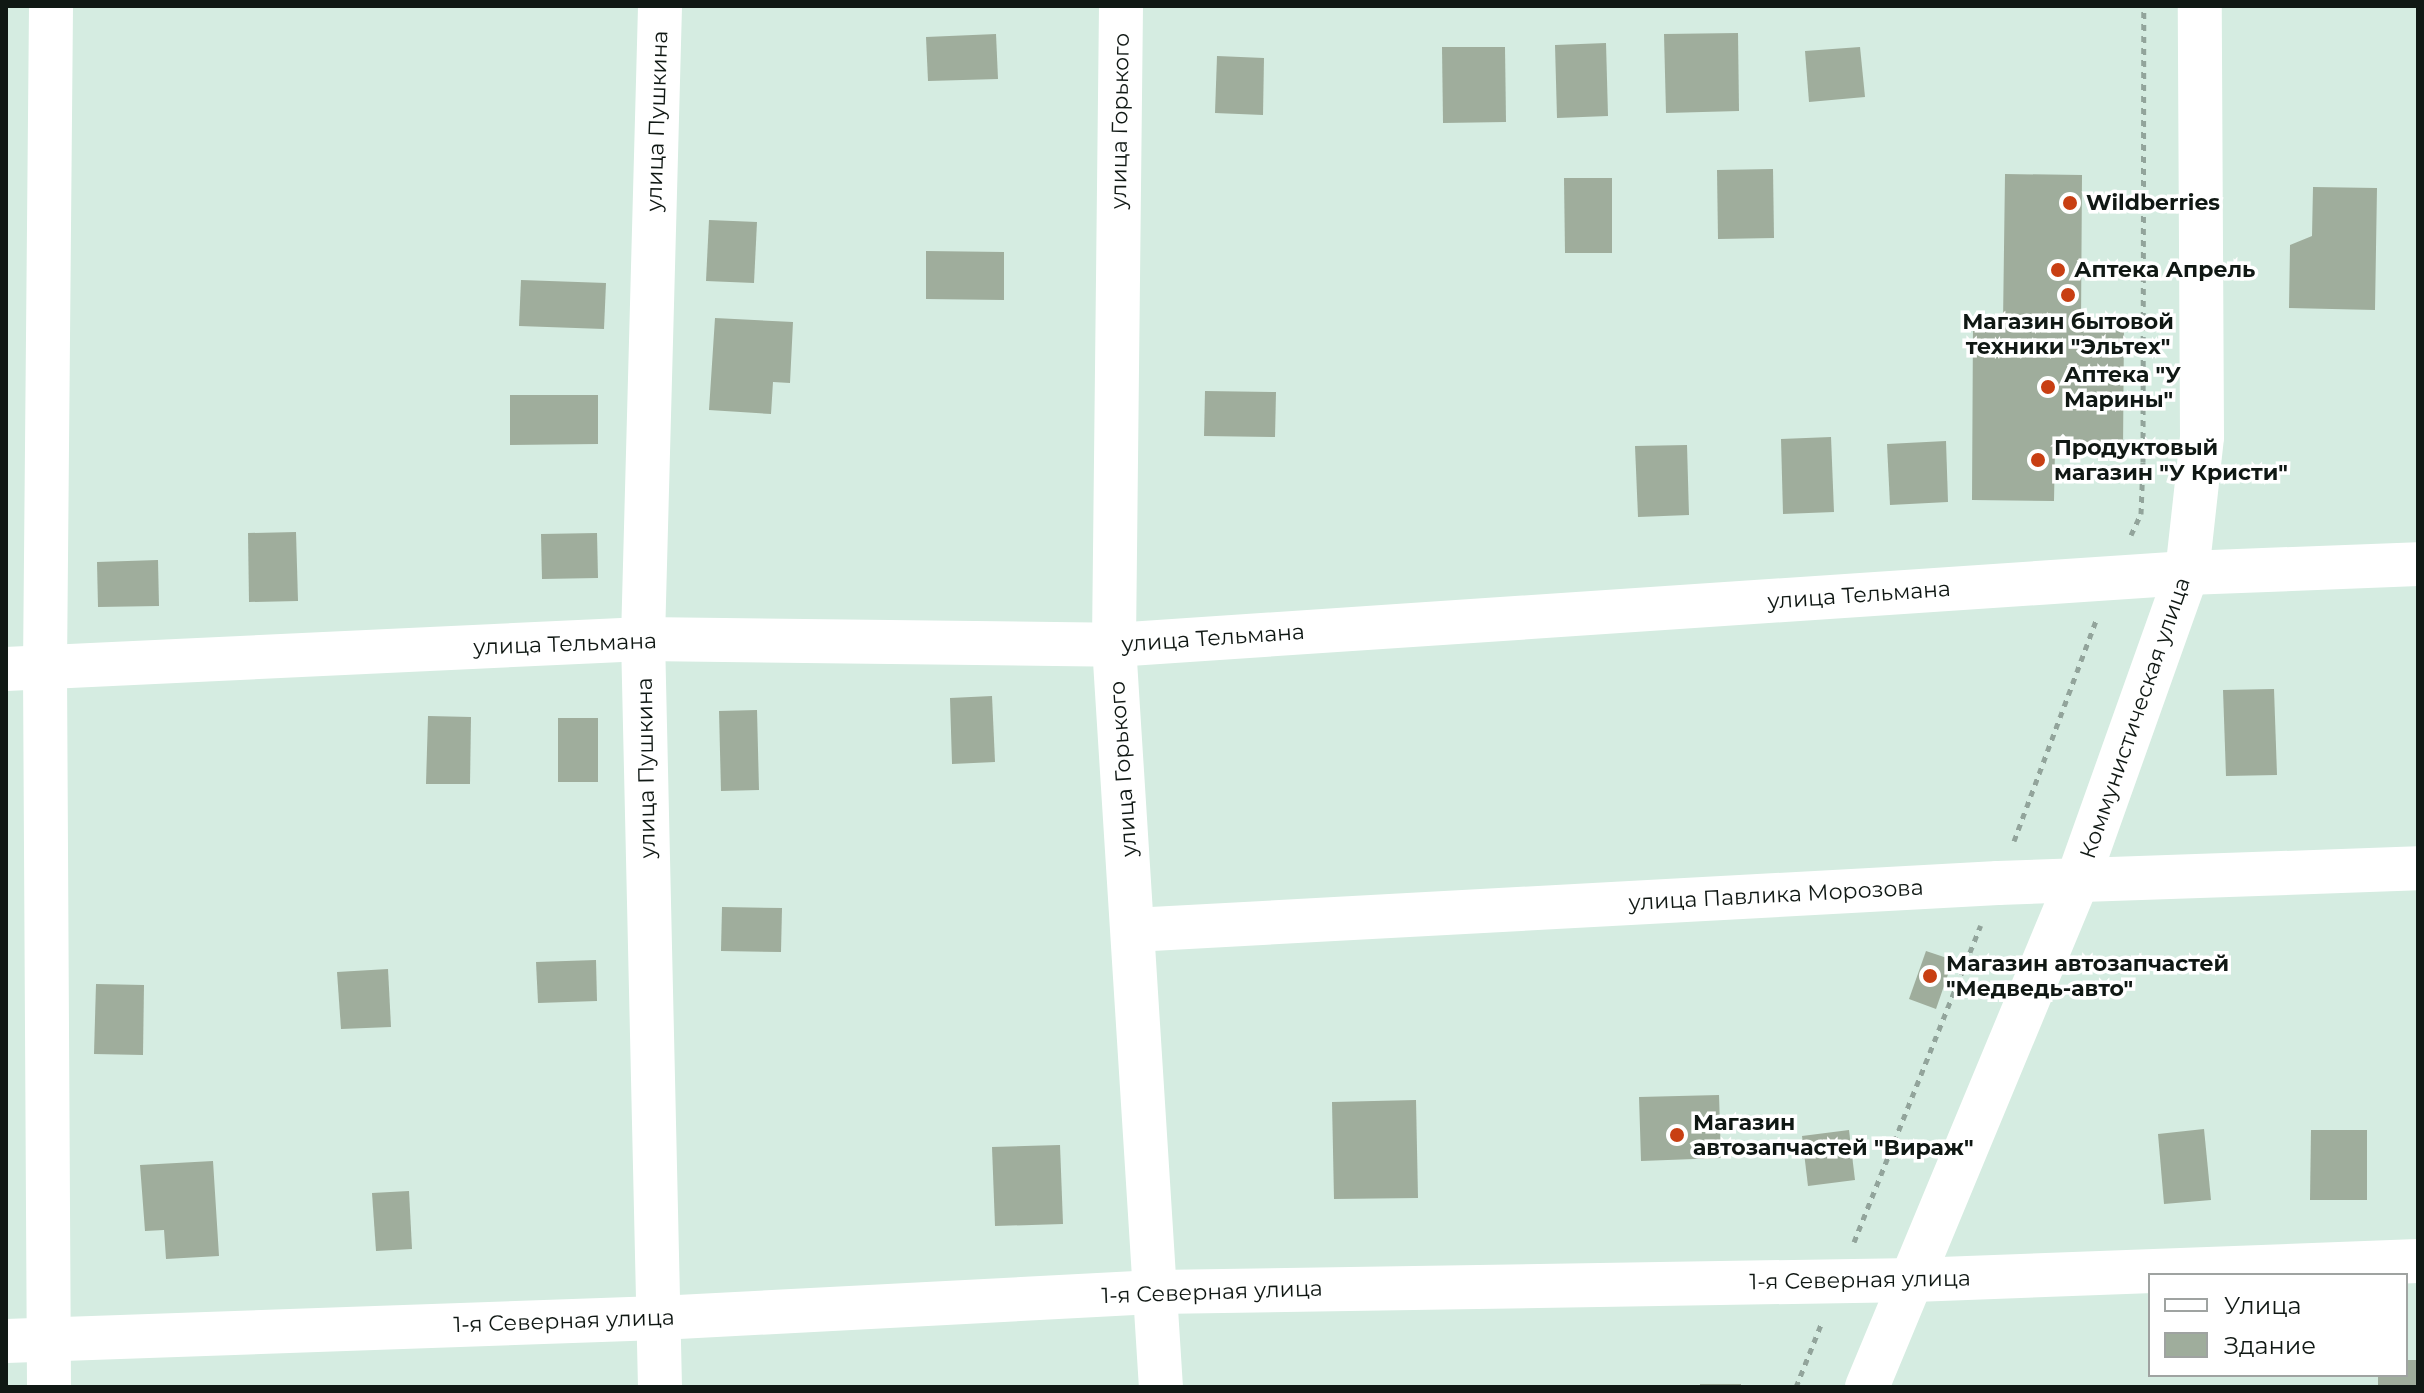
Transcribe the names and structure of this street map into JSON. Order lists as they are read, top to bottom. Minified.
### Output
{"streets":{"street":["улица Пушкина","улица Горького","улица Тельмана","Коммунистическая улица","улица Павлика Морозова","1-я Северная улица"]},"crossings":[["улица Пушкина","улица Тельмана"],["улица Пушкина","1-я Северная улица"],["улица Горького","улица Тельмана"],["улица Горького","улица Павлика Морозова"],["улица Горького","1-я Северная улица"],["улица Тельмана","Коммунистическая улица"],["Коммунистическая улица","улица Павлика Морозова"],["Коммунистическая улица","1-я Северная улица"]],"places":["Wildberries","Аптека Апрель","Магазин бытовой техники \"Эльтех\"","Аптека \"У Марины\"","Продуктовый магазин \"У Кристи\"","Магазин автозапчастей \"Медведь-авто\"","Магазин автозапчастей \"Вираж\""],"legend":["Улица","Здание"]}
